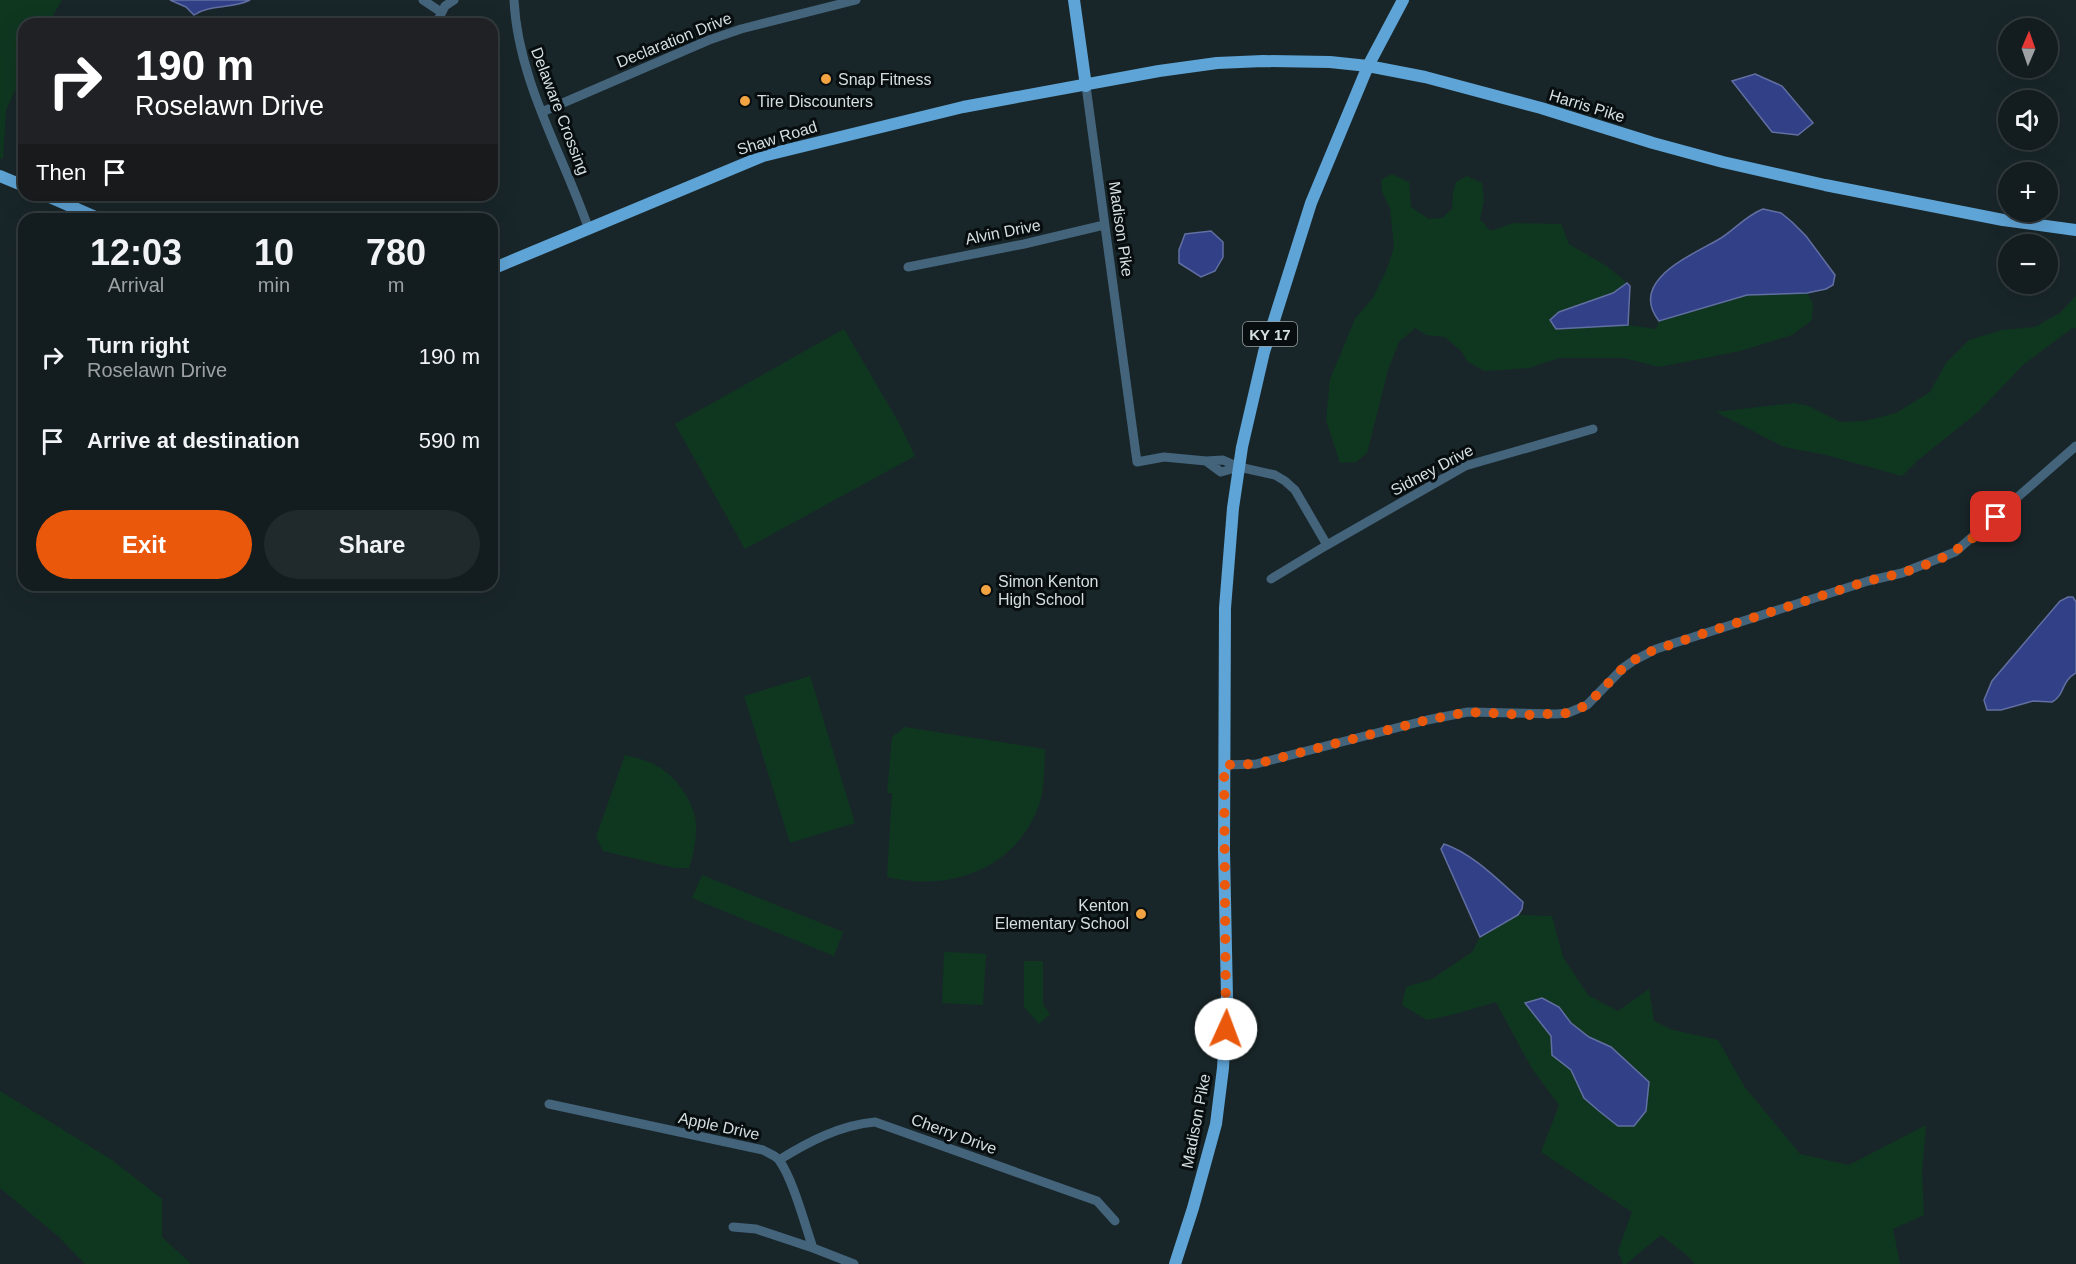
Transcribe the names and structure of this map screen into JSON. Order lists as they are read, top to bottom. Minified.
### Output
{"streets":{"main road":["Harris Pike","Shaw Road","Madison Pike","KY 17"],"street":["Declaration Drive","Delaware Crossing","Alvin Drive","Sidney Drive","Apple Drive","Cherry Drive"]},"crossings":[["Declaration Drive","Delaware Crossing"],["Harris Pike","Shaw Road"],["Harris Pike","Madison Pike"],["Harris Pike","KY 17"],["Delaware Crossing","Shaw Road"],["Shaw Road","Madison Pike"],["Madison Pike","Alvin Drive"],["Madison Pike","KY 17"],["Apple Drive","Cherry Drive"]],"places":["Snap Fitness","Tire Discounters","Simon Kenton High School","Kenton Elementary School"],"north":"top","page":{"map_buttons":["+","−"],"turn":["190 m","Roselawn Drive"],"then":"Then","eta":["12:03","Arrival","10","min","780","m"],"list":[{"name":"Turn right","note":"Roselawn Drive","value":"190 m"},{"name":"Arrive at destination","value":"590 m"}],"buttons":["Exit","Share"]}}
